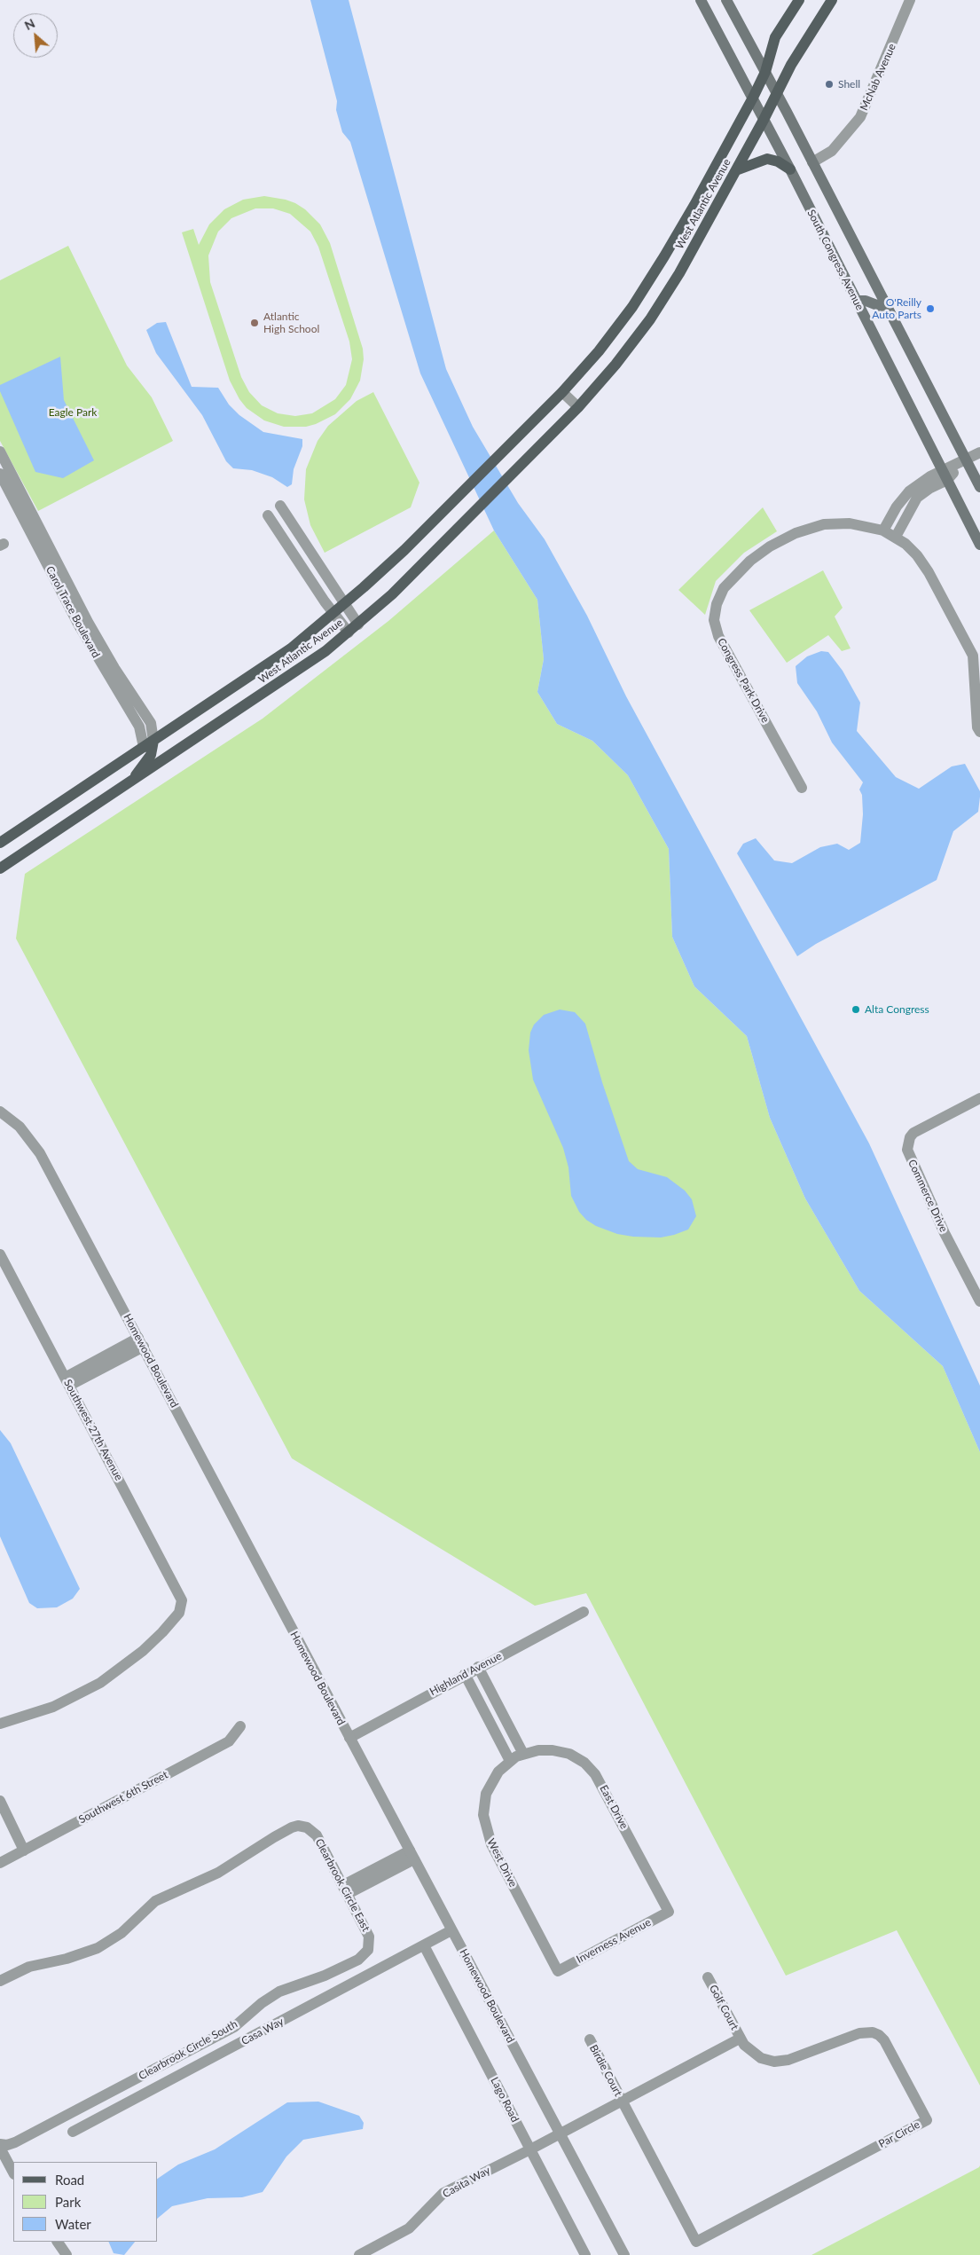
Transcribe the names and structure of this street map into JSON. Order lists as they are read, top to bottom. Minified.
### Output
{"streets":{"main road":["West Atlantic Avenue","South Congress Avenue"],"street":["McNab Avenue","Carol Trace Boulevard","Congress Park Drive","Commerce Drive","Homewood Boulevard","Southwest 27th Avenue","Highland Avenue","Southwest 6th Street","East Drive","West Drive","Clearbrook Circle East","Inverness Avenue","Golf Court","Casa Way","Clearbrook Circle South","Birdie Court","Lago Road","Par Circle","Casita Way"]},"crossings":[["West Atlantic Avenue","South Congress Avenue"],["West Atlantic Avenue","Carol Trace Boulevard"],["Homewood Boulevard","Highland Avenue"],["Homewood Boulevard","Casa Way"],["Homewood Boulevard","Casita Way"],["East Drive","West Drive"],["East Drive","Inverness Avenue"],["West Drive","Inverness Avenue"],["Clearbrook Circle East","Clearbrook Circle South"],["Golf Court","Par Circle"],["Casa Way","Lago Road"],["Birdie Court","Par Circle"],["Lago Road","Casita Way"]],"parks":["Eagle Park"],"places":["Shell","O'Reilly Auto Parts","Atlantic High School","Alta Congress"],"legend":["Road","Park","Water"],"north":"top left"}
